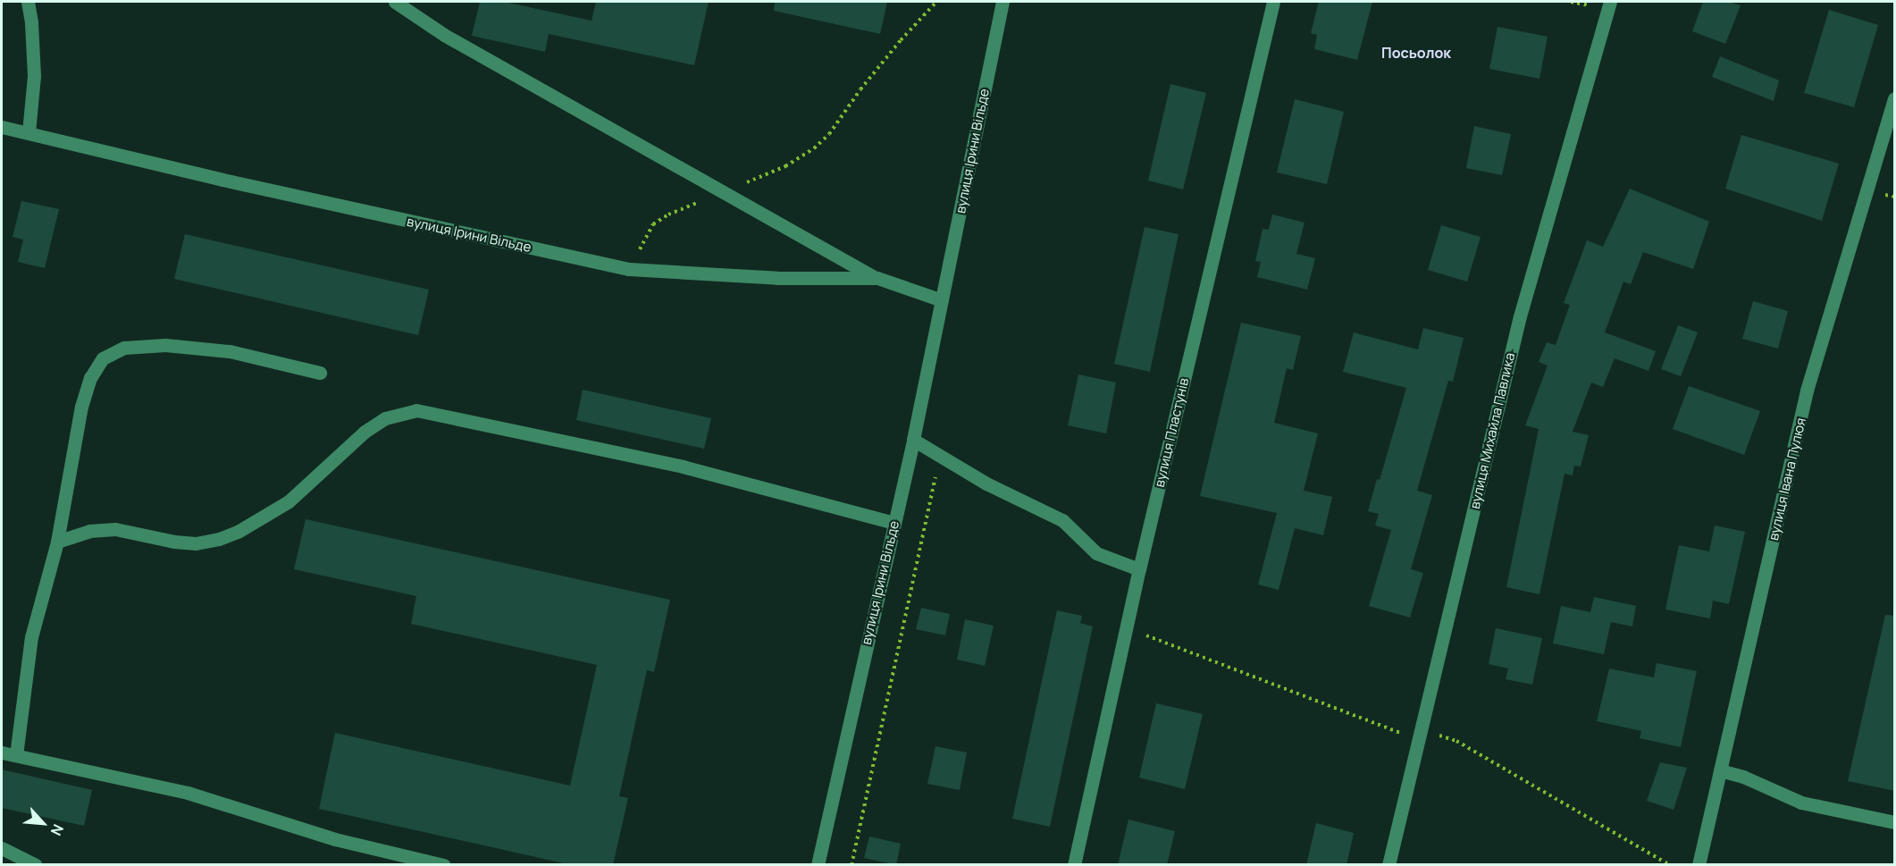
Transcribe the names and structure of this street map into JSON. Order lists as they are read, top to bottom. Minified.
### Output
{"streets":{"street":["вулиця Ірини Вільде","вулиця Михайла Павлика","вулиця Пластунів","вулиця Івана Пулюя"]},"districts":["Посьолок"],"north":"bottom right"}
